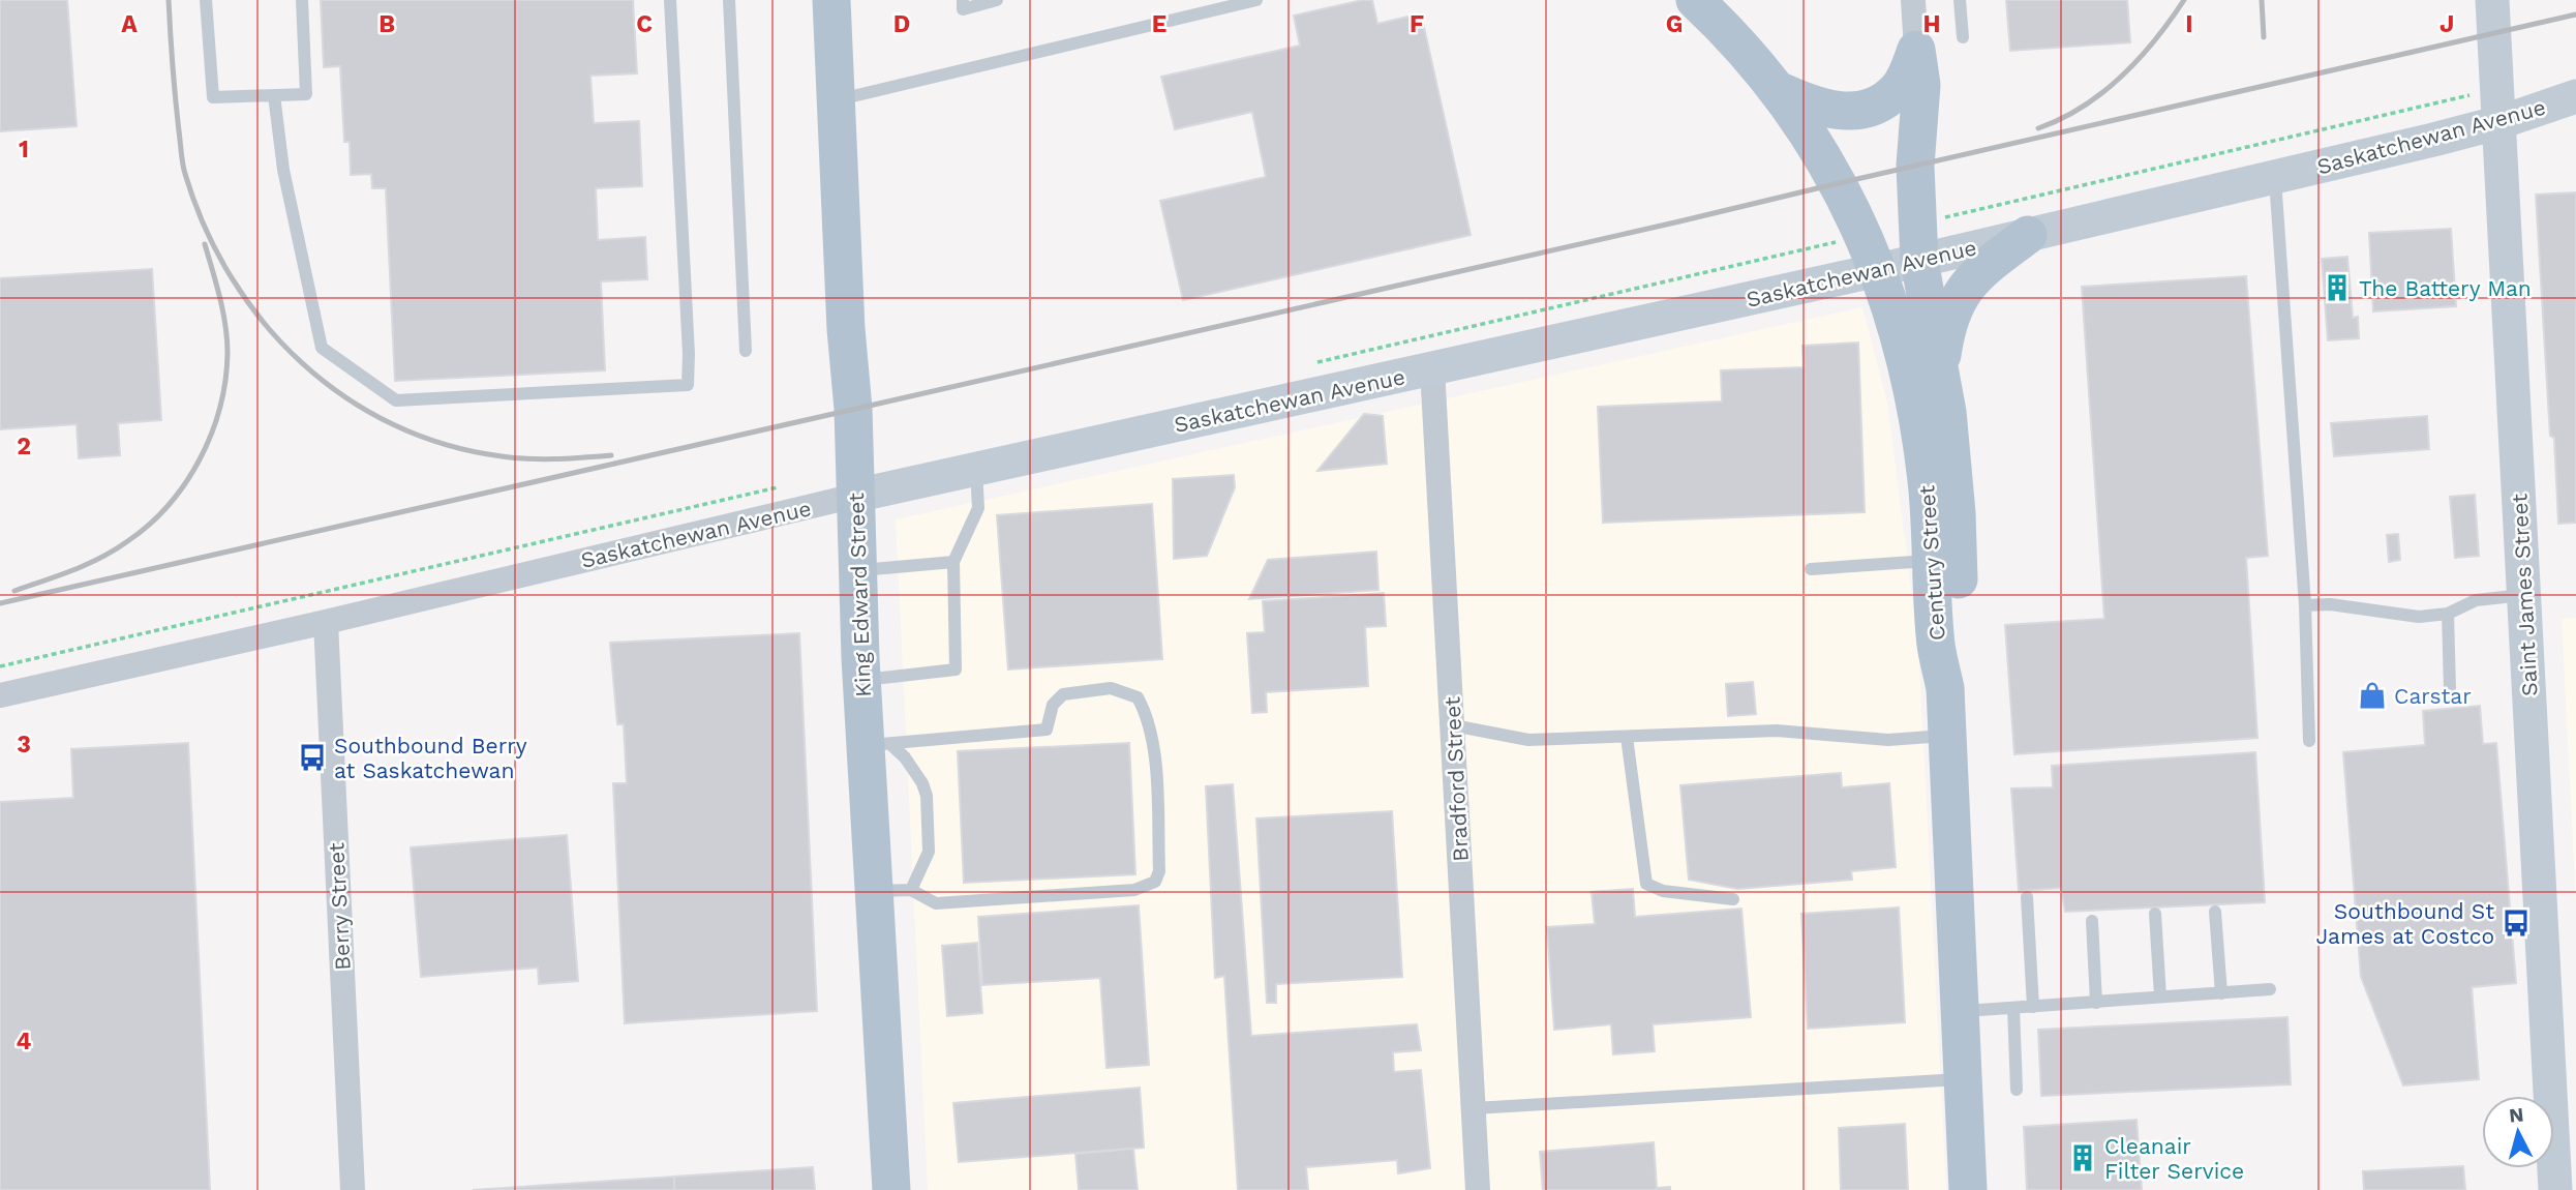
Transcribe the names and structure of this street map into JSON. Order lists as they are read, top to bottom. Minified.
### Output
{"streets":{"main road":["Century Street","King Edward Street"],"street":["Saskatchewan Avenue","Saint James Street","Bradford Street","Berry Street"]},"crossings":[["Saskatchewan Avenue","Century Street"],["Saskatchewan Avenue","King Edward Street"],["Saskatchewan Avenue","Saint James Street"],["Saskatchewan Avenue","Bradford Street"],["Saskatchewan Avenue","Berry Street"]],"places":{"building":["The Battery Man","Cleanair Filter Service"],"shop":["Carstar"],"bus stop":["Southbound Berry at Saskatchewan","Southbound St James at Costco"]},"north":"top","grid":{"columns":["A","B","C","D","E","F","G","H","I","J"],"rows":["1","2","3","4"]}}
